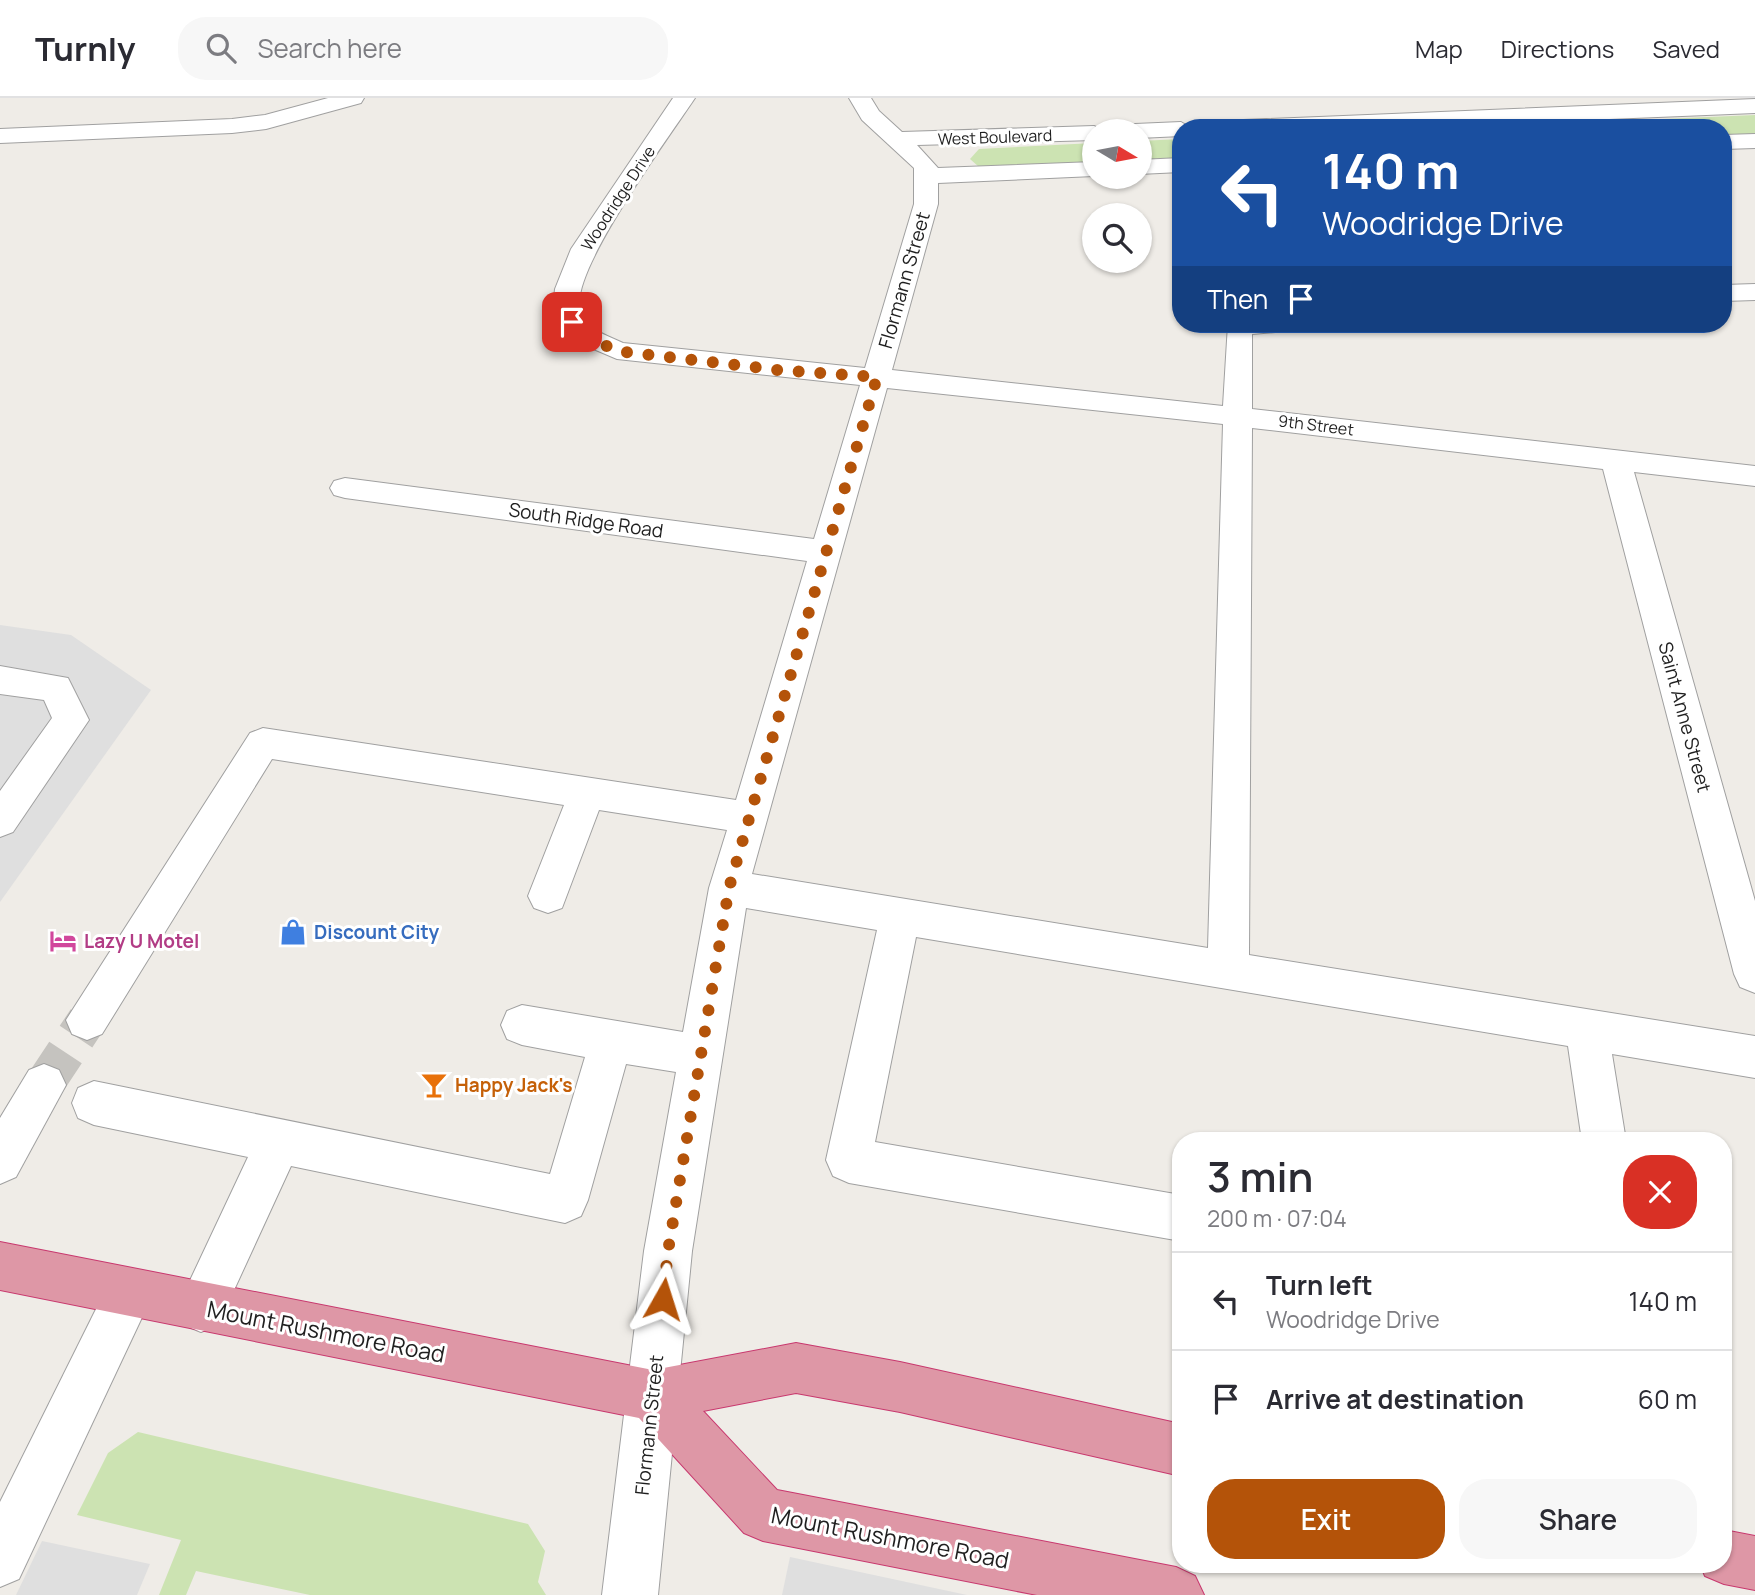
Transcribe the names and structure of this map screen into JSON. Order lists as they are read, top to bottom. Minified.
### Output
{"streets":{"highway":["Mount Rushmore Road"],"street":["West Boulevard","Woodridge Drive","Flormann Street","9th Street","South Ridge Road","Saint Anne Street"]},"crossings":[["West Boulevard","Flormann Street"],["Woodridge Drive","Flormann Street"],["Woodridge Drive","9th Street"],["Flormann Street","9th Street"],["Flormann Street","South Ridge Road"],["Flormann Street","Mount Rushmore Road"],["9th Street","Saint Anne Street"]],"places":{"shop":["Discount City"],"hotel":["Lazy U Motel"],"bar":["Happy Jack's"]},"north":"right","page":{"header":"Turnly","search":"Search here","nav":["Map","Directions","Saved"],"turn":["140 m","Woodridge Drive"],"then":"Then","heading":["3 min","200 m · 07:04"],"list":[{"name":"Turn left","note":"Woodridge Drive","value":"140 m"},{"name":"Arrive at destination","value":"60 m"}],"buttons":["Exit","Share"]}}
